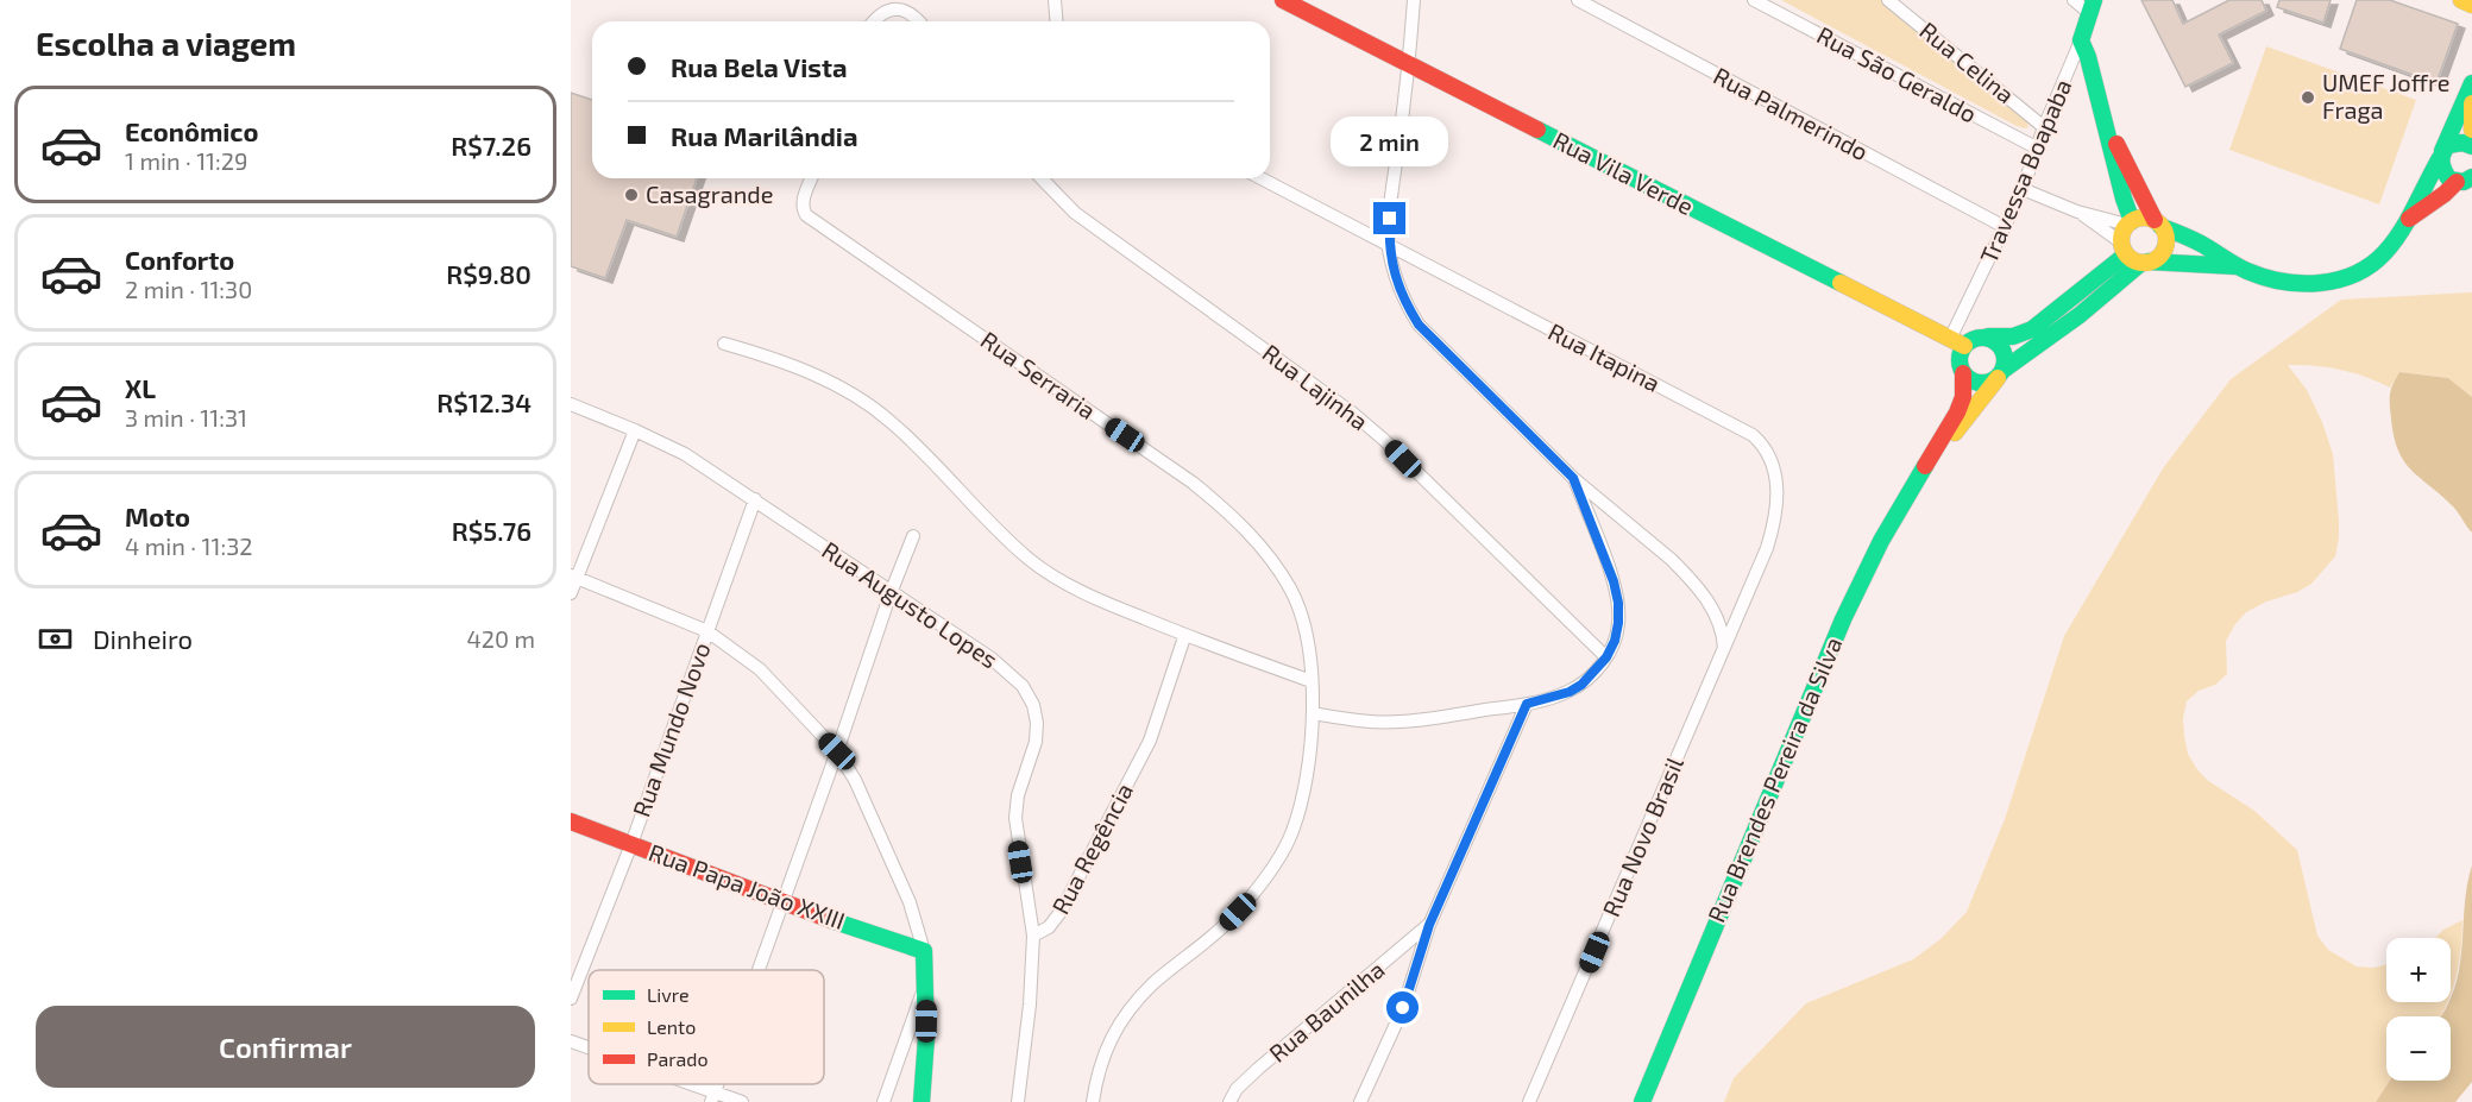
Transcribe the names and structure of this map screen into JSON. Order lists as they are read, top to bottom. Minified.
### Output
{"streets":{"main road":["Travessa Boapaba","Rua Vila Verde","Rua Brendes Pereira da Silva","Rua Papa João XXIII"],"street":["Rua Celina","Rua São Geraldo","Rua Palmerindo","Rua Itapina","Rua Serraria","Rua Lajinha","Rua Augusto Lopes","Rua Mundo Novo","Rua Novo Brasil","Rua Regência","Rua Baunilha"]},"crossings":[["Rua Celina","Travessa Boapaba"],["Rua São Geraldo","Travessa Boapaba"],["Rua Palmerindo","Travessa Boapaba"],["Travessa Boapaba","Rua Vila Verde"],["Travessa Boapaba","Rua Brendes Pereira da Silva"],["Rua Vila Verde","Rua Brendes Pereira da Silva"],["Rua Itapina","Rua Novo Brasil"],["Rua Augusto Lopes","Rua Mundo Novo"],["Rua Augusto Lopes","Rua Regência"],["Rua Mundo Novo","Rua Papa João XXIII"]],"places":["UMEF Joffre Fraga","Casagrande"],"legend":["Livre","Lento","Parado"],"page":{"heading":"Escolha a viagem","banner":["Rua Bela Vista","Rua Marilândia"],"list":[{"name":"Econômico","note":"1 min · 11:29","value":"R$7.26"},{"name":"Conforto","note":"2 min · 11:30","value":"R$9.80"},{"name":"XL","note":"3 min · 11:31","value":"R$12.34"},{"name":"Moto","note":"4 min · 11:32","value":"R$5.76"}],"bubble":"2 min","pay":["Dinheiro","420 m"],"map_buttons":["+","−"],"buttons":"Confirmar"}}
